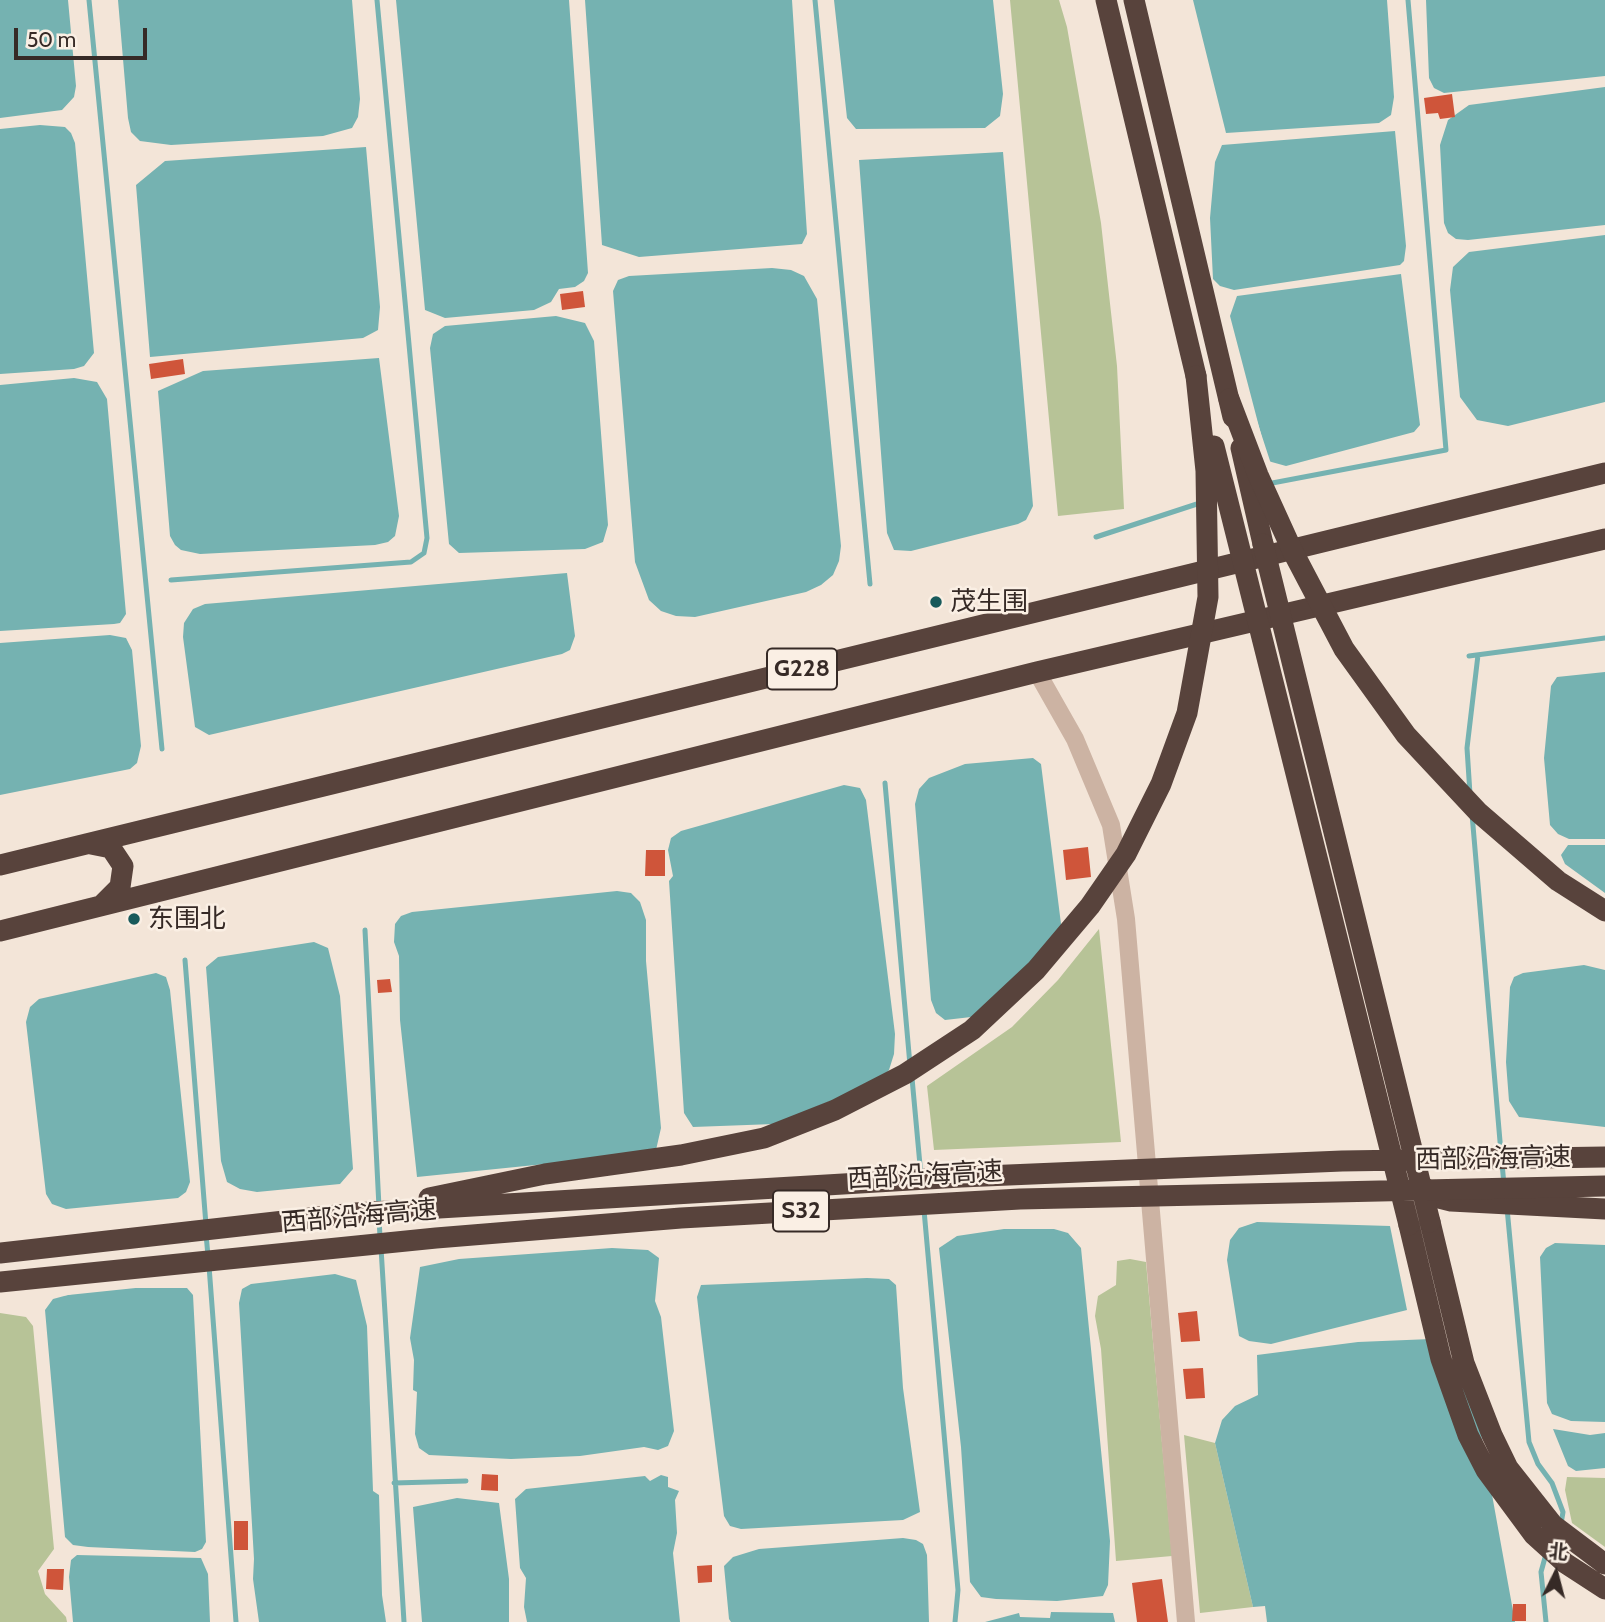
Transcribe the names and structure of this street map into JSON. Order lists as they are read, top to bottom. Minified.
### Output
{"streets":{"highway":["G228","西部沿海高速","S32"]},"places":["茂生围","东围北"],"scale_bar":"50 m","north":"top"}
